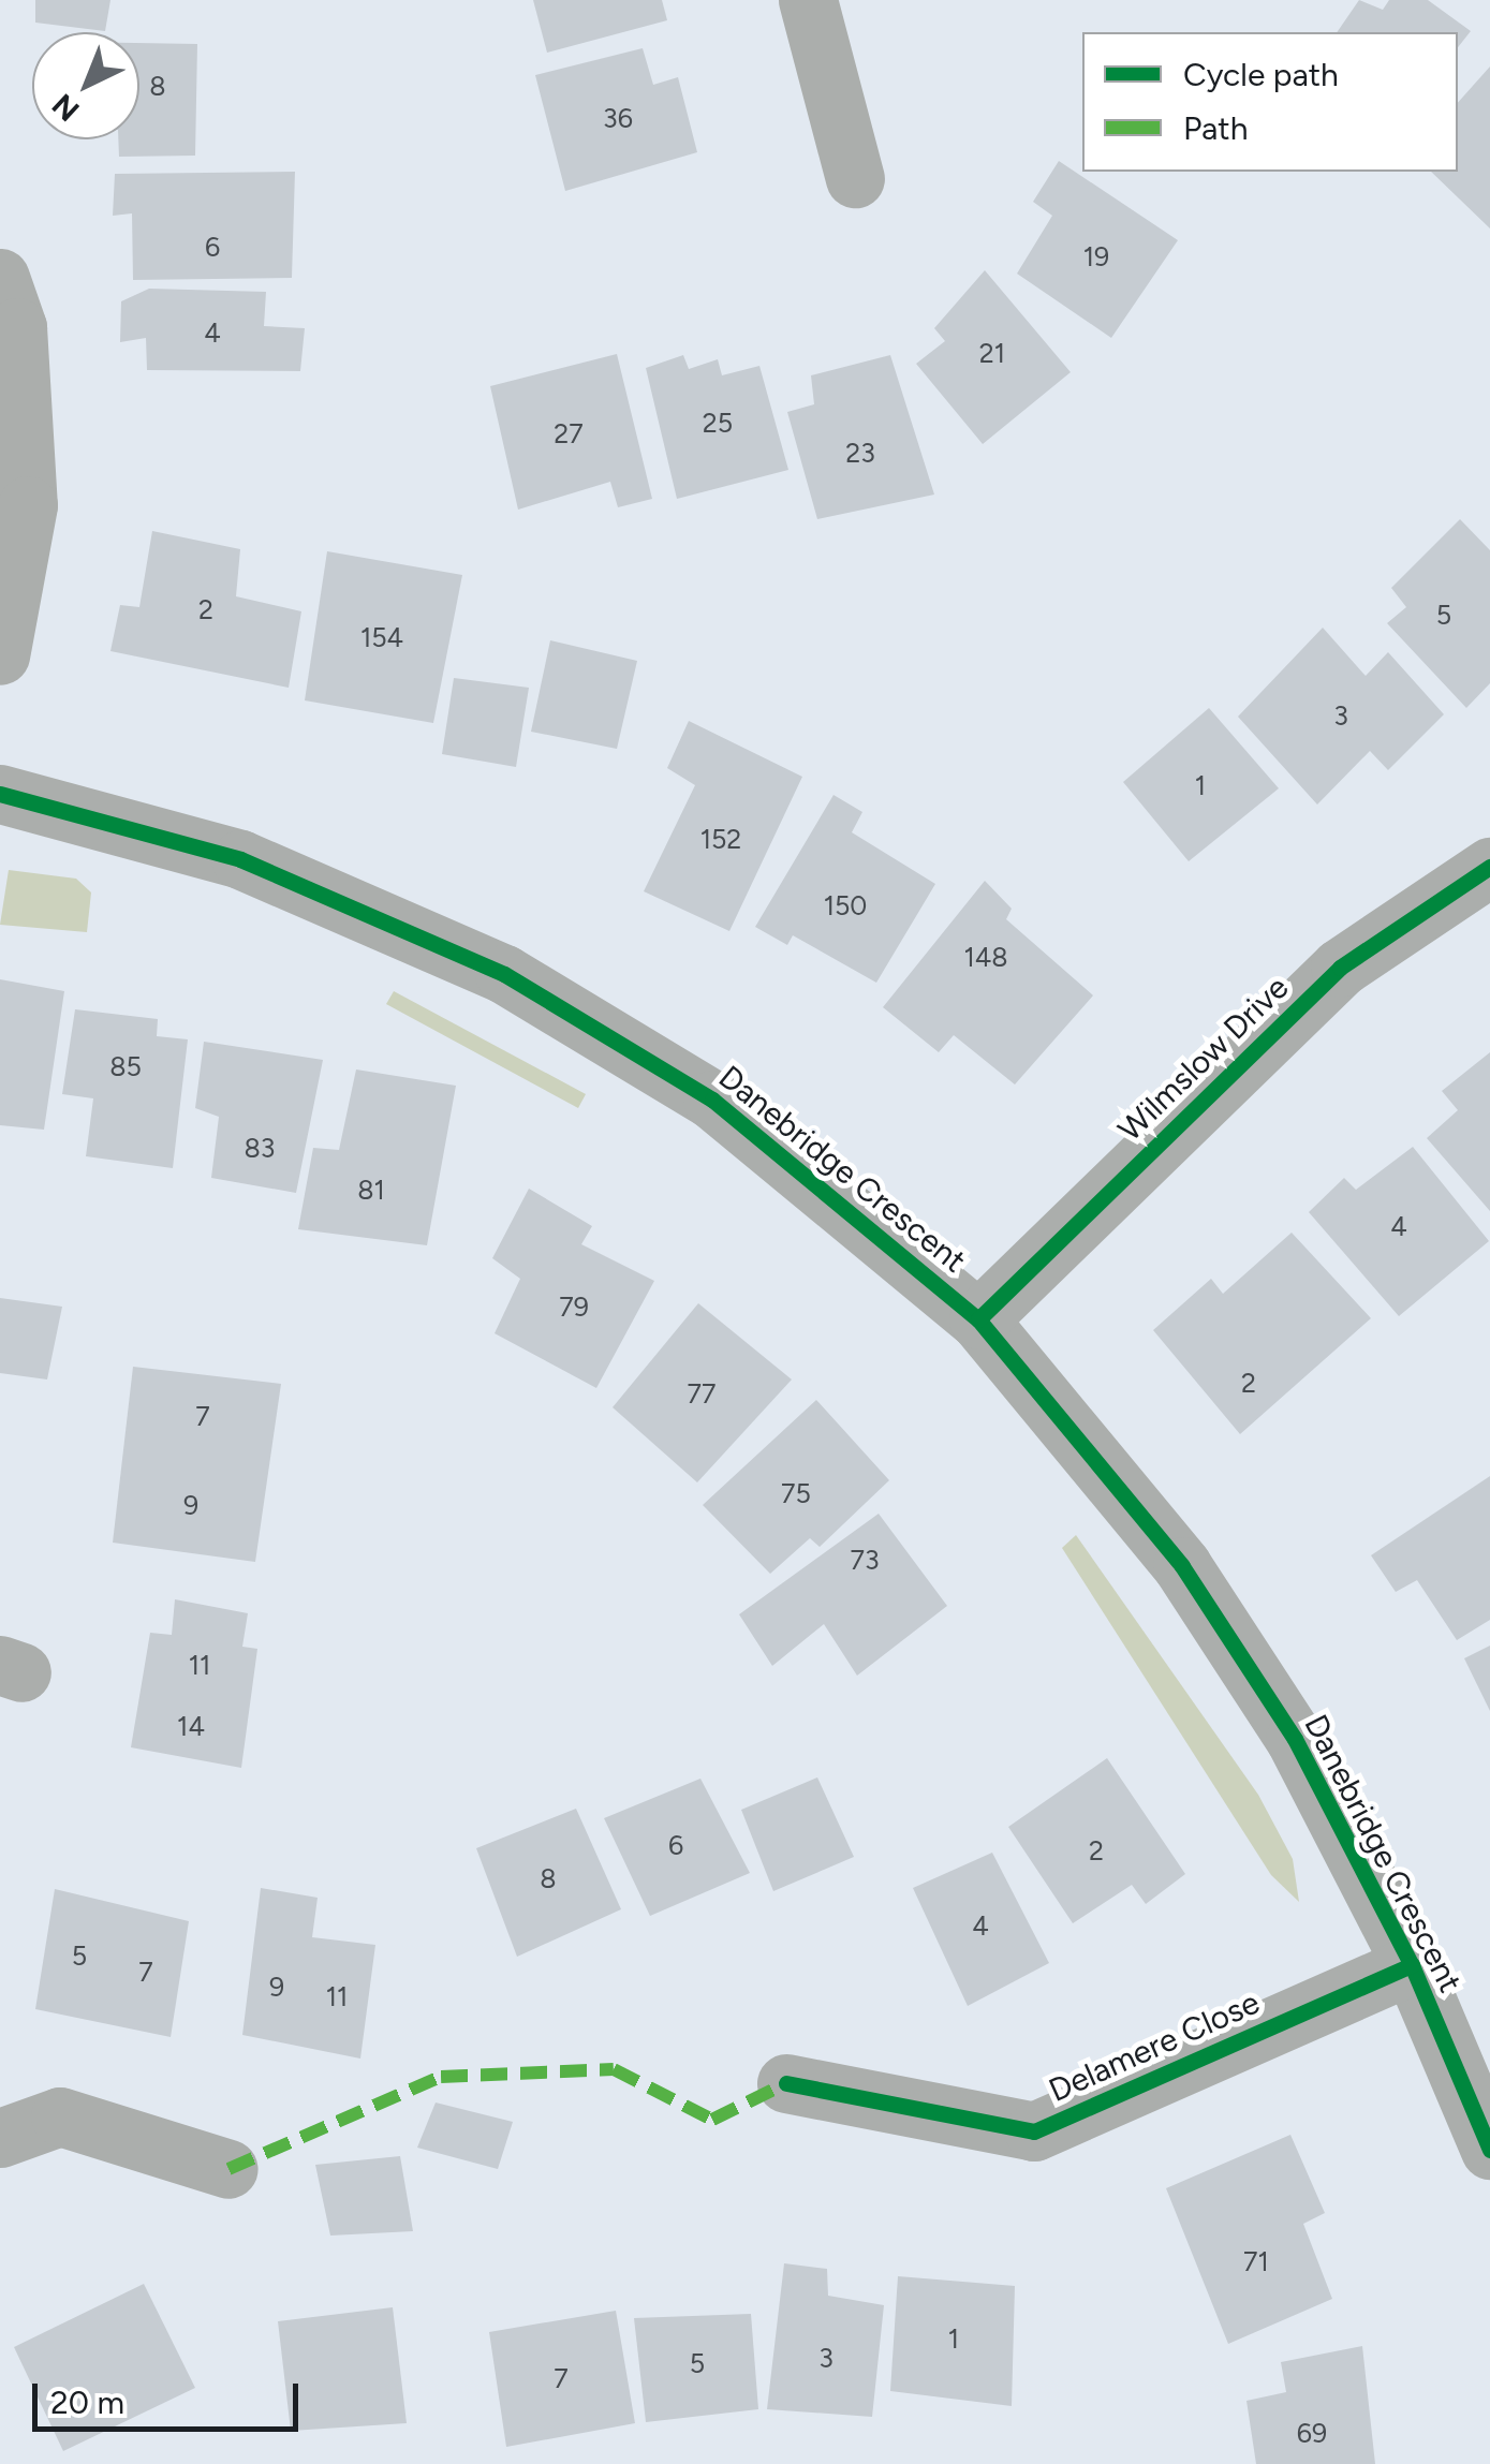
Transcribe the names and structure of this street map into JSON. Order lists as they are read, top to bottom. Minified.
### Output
{"streets":{"street":["Wilmslow Drive","Danebridge Crescent","Delamere Close"]},"crossings":[["Wilmslow Drive","Danebridge Crescent"],["Danebridge Crescent","Delamere Close"]],"house_numbers":["8","36","6","19","4","21","25","27","23","2","5","154","3","1","152","150","148","85","83","81","4","79","2","77","7","75","9","73","11","14","6","2","8","4","5","7","9","11","71","1","3","5","7","69"],"legend":["Cycle path","Path"],"scale_bar":"20 m","north":"bottom left"}
